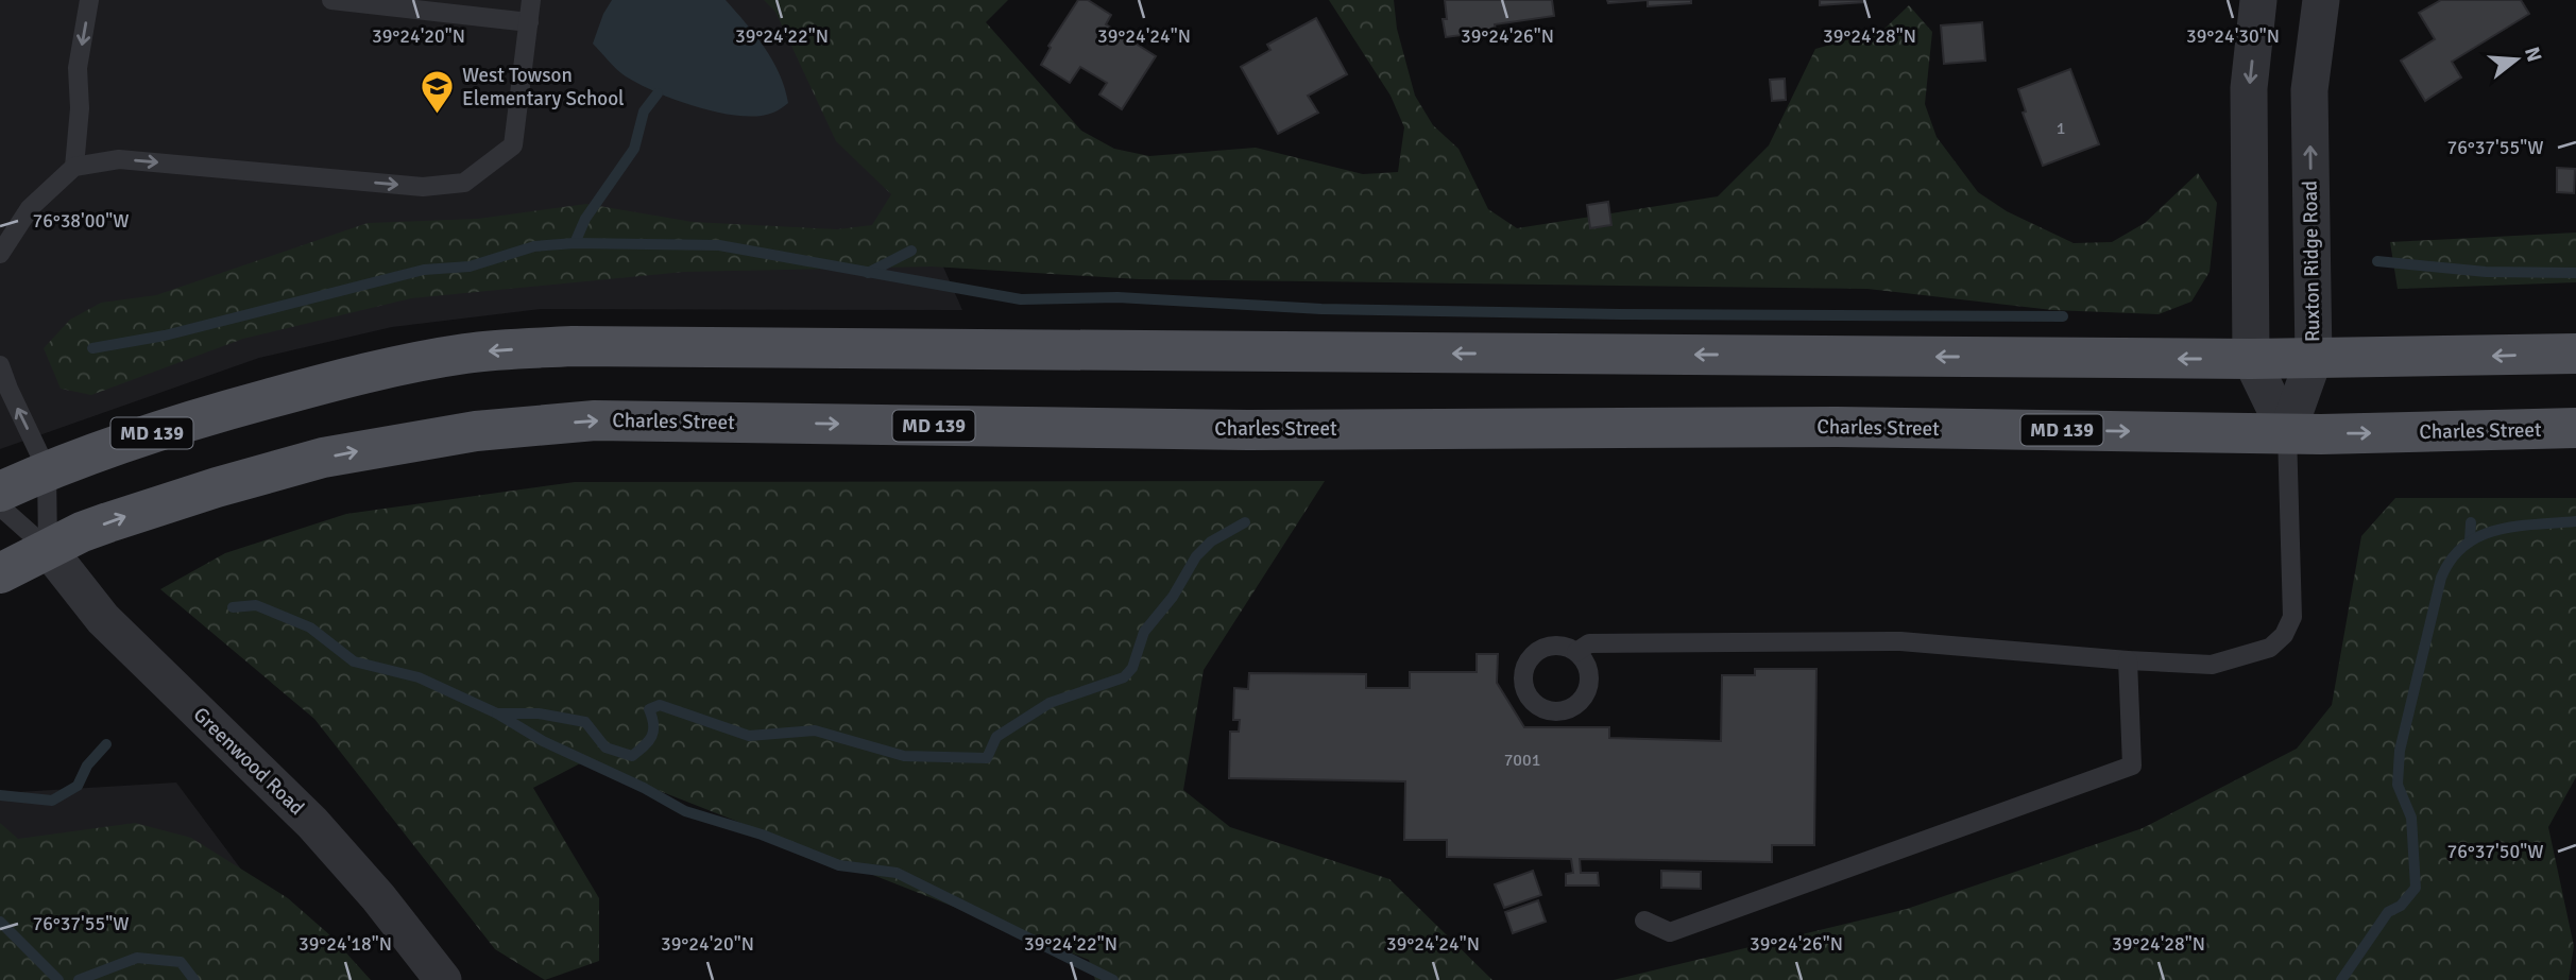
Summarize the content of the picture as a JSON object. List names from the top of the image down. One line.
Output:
{"streets":{"main road":["Charles Street","MD 139"],"street":["Ruxton Ridge Road","Greenwood Road"]},"crossings":[["Ruxton Ridge Road","Charles Street"],["Ruxton Ridge Road","MD 139"],["Charles Street","Greenwood Road"]],"places":{"school or university":["West Towson Elementary School"]},"house_numbers":["1","7001"],"north":"right","coordinates":["39°24'20\"N","39°24'22\"N","39°24'24\"N","39°24'26\"N","39°24'28\"N","39°24'30\"N","76°37'55\"W","76°38'00\"W","76°37'50\"W","39°24'18\"N"]}
